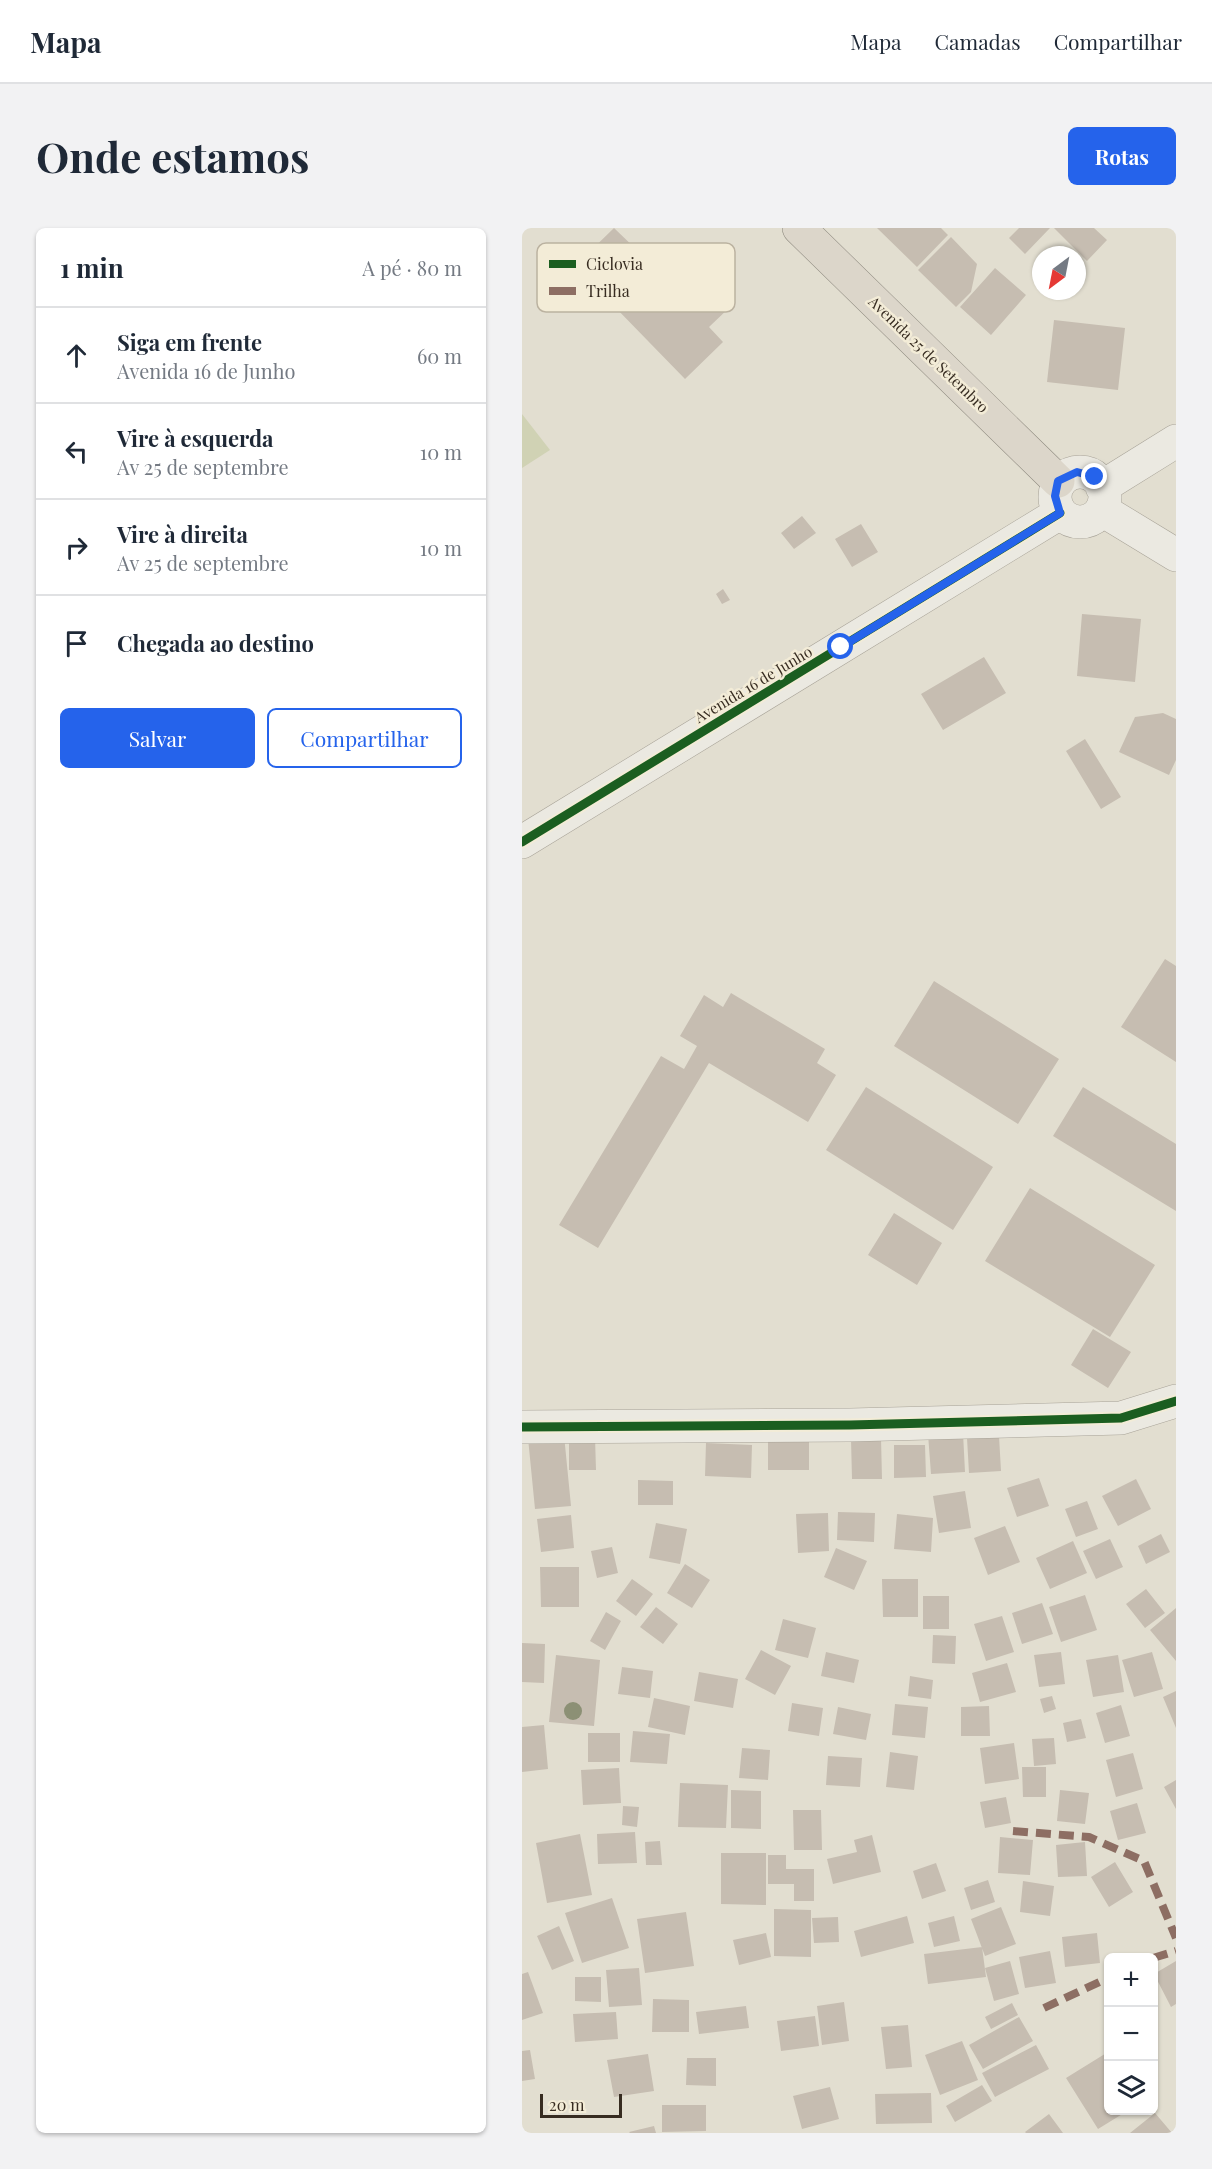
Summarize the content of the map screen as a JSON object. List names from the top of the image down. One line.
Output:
{"streets":{"highway":["Avenida 25 de Setembro"],"street":["Avenida 16 de Junho"]},"crossings":[["Avenida 25 de Setembro","Avenida 16 de Junho"]],"legend":["Ciclovia","Trilha"],"scale_bar":"20 m","north":"bottom left","page":{"header":"Mapa","nav":["Mapa","Camadas","Compartilhar"],"buttons":["Rotas",["Salvar","Compartilhar"]],"title":"Onde estamos","heading":["1 min","A pé · 80 m"],"list":[["Siga em frente","Avenida 16 de Junho","60 m"],["Vire à esquerda","Av 25 de septembre","10 m"],["Vire à direita","Av 25 de septembre","10 m"],"Chegada ao destino"],"map_buttons":["+","−"],"scale":"20 m"}}
